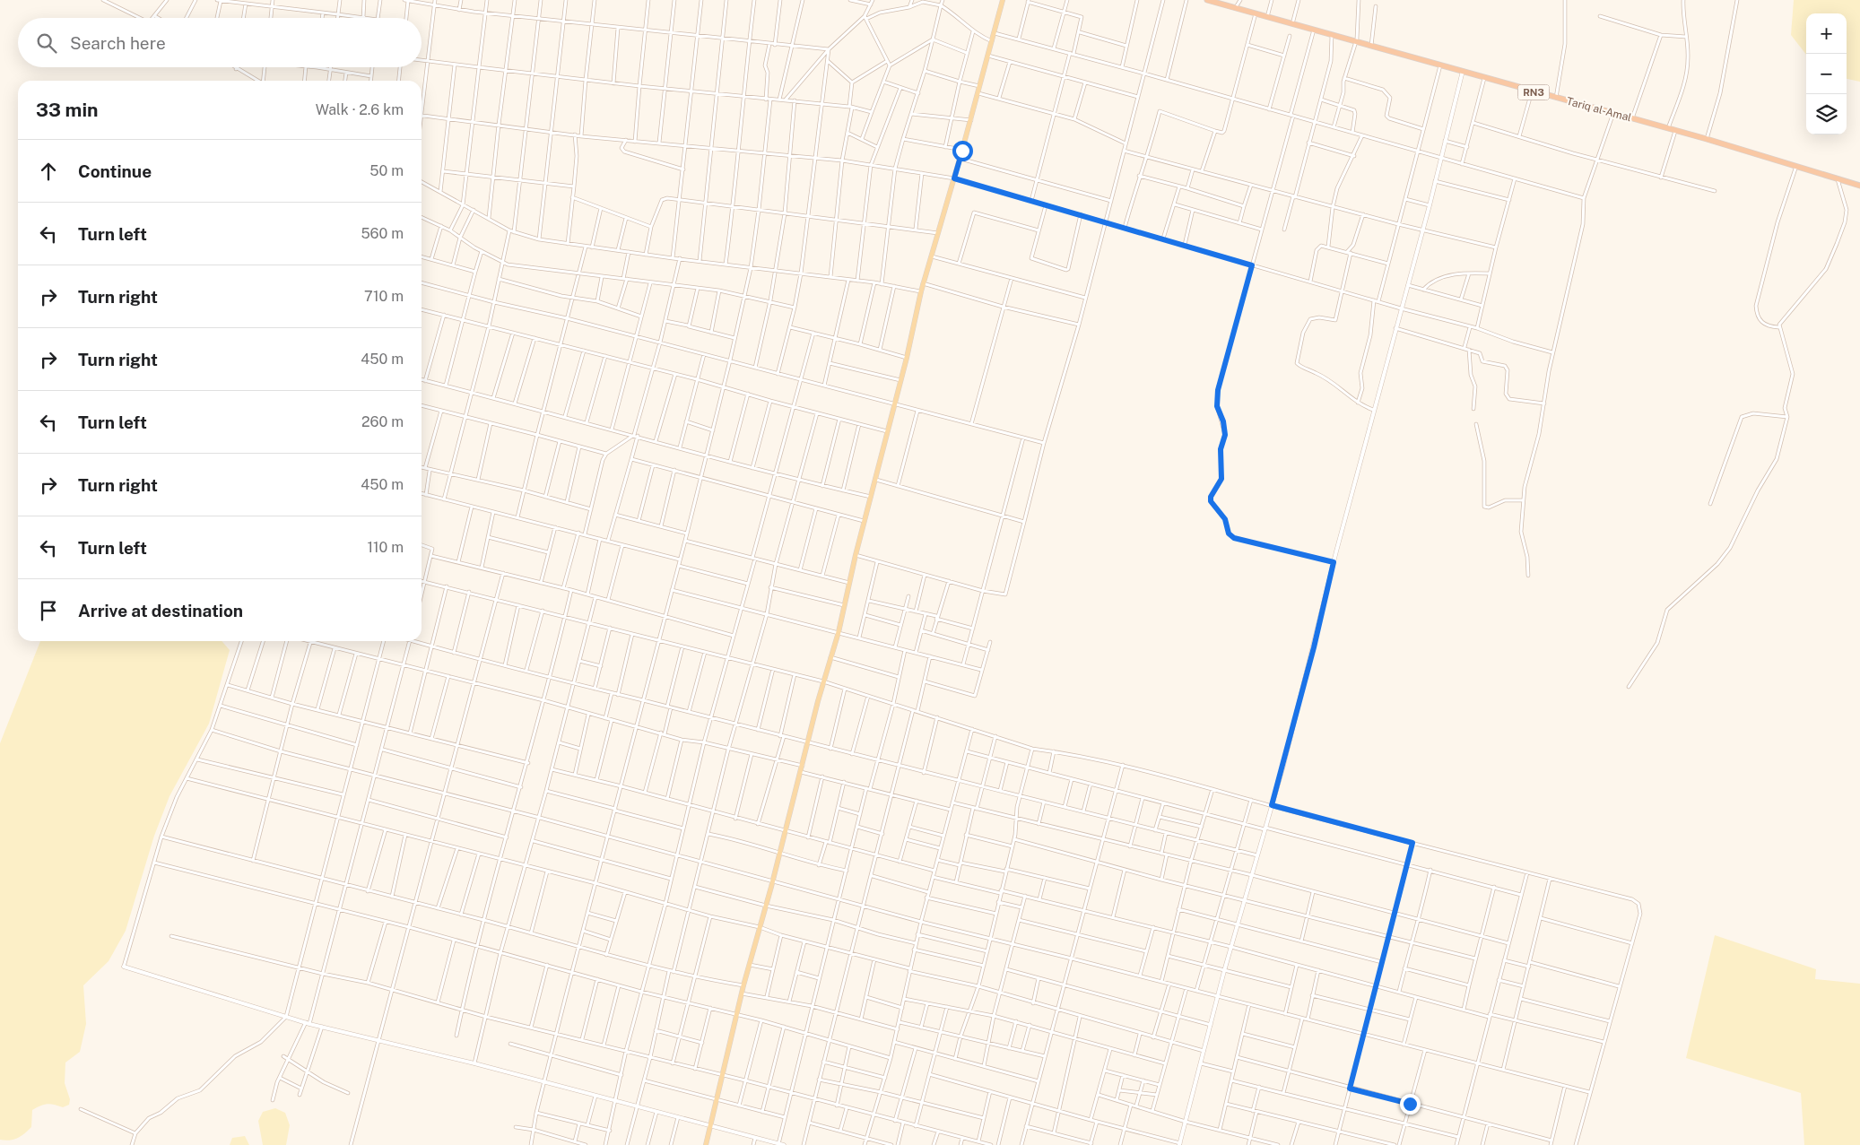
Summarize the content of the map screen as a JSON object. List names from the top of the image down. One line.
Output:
{"streets":{"highway":["RN3","Tariq al-Amal"]},"page":{"map_buttons":["+","−"],"search":"Search here","heading":["33 min","Walk · 2.6 km"],"list":[["Continue","50 m"],["Turn left","560 m"],["Turn right","710 m"],["Turn right","450 m"],["Turn left","260 m"],["Turn right","450 m"],["Turn left","110 m"],"Arrive at destination"]}}
